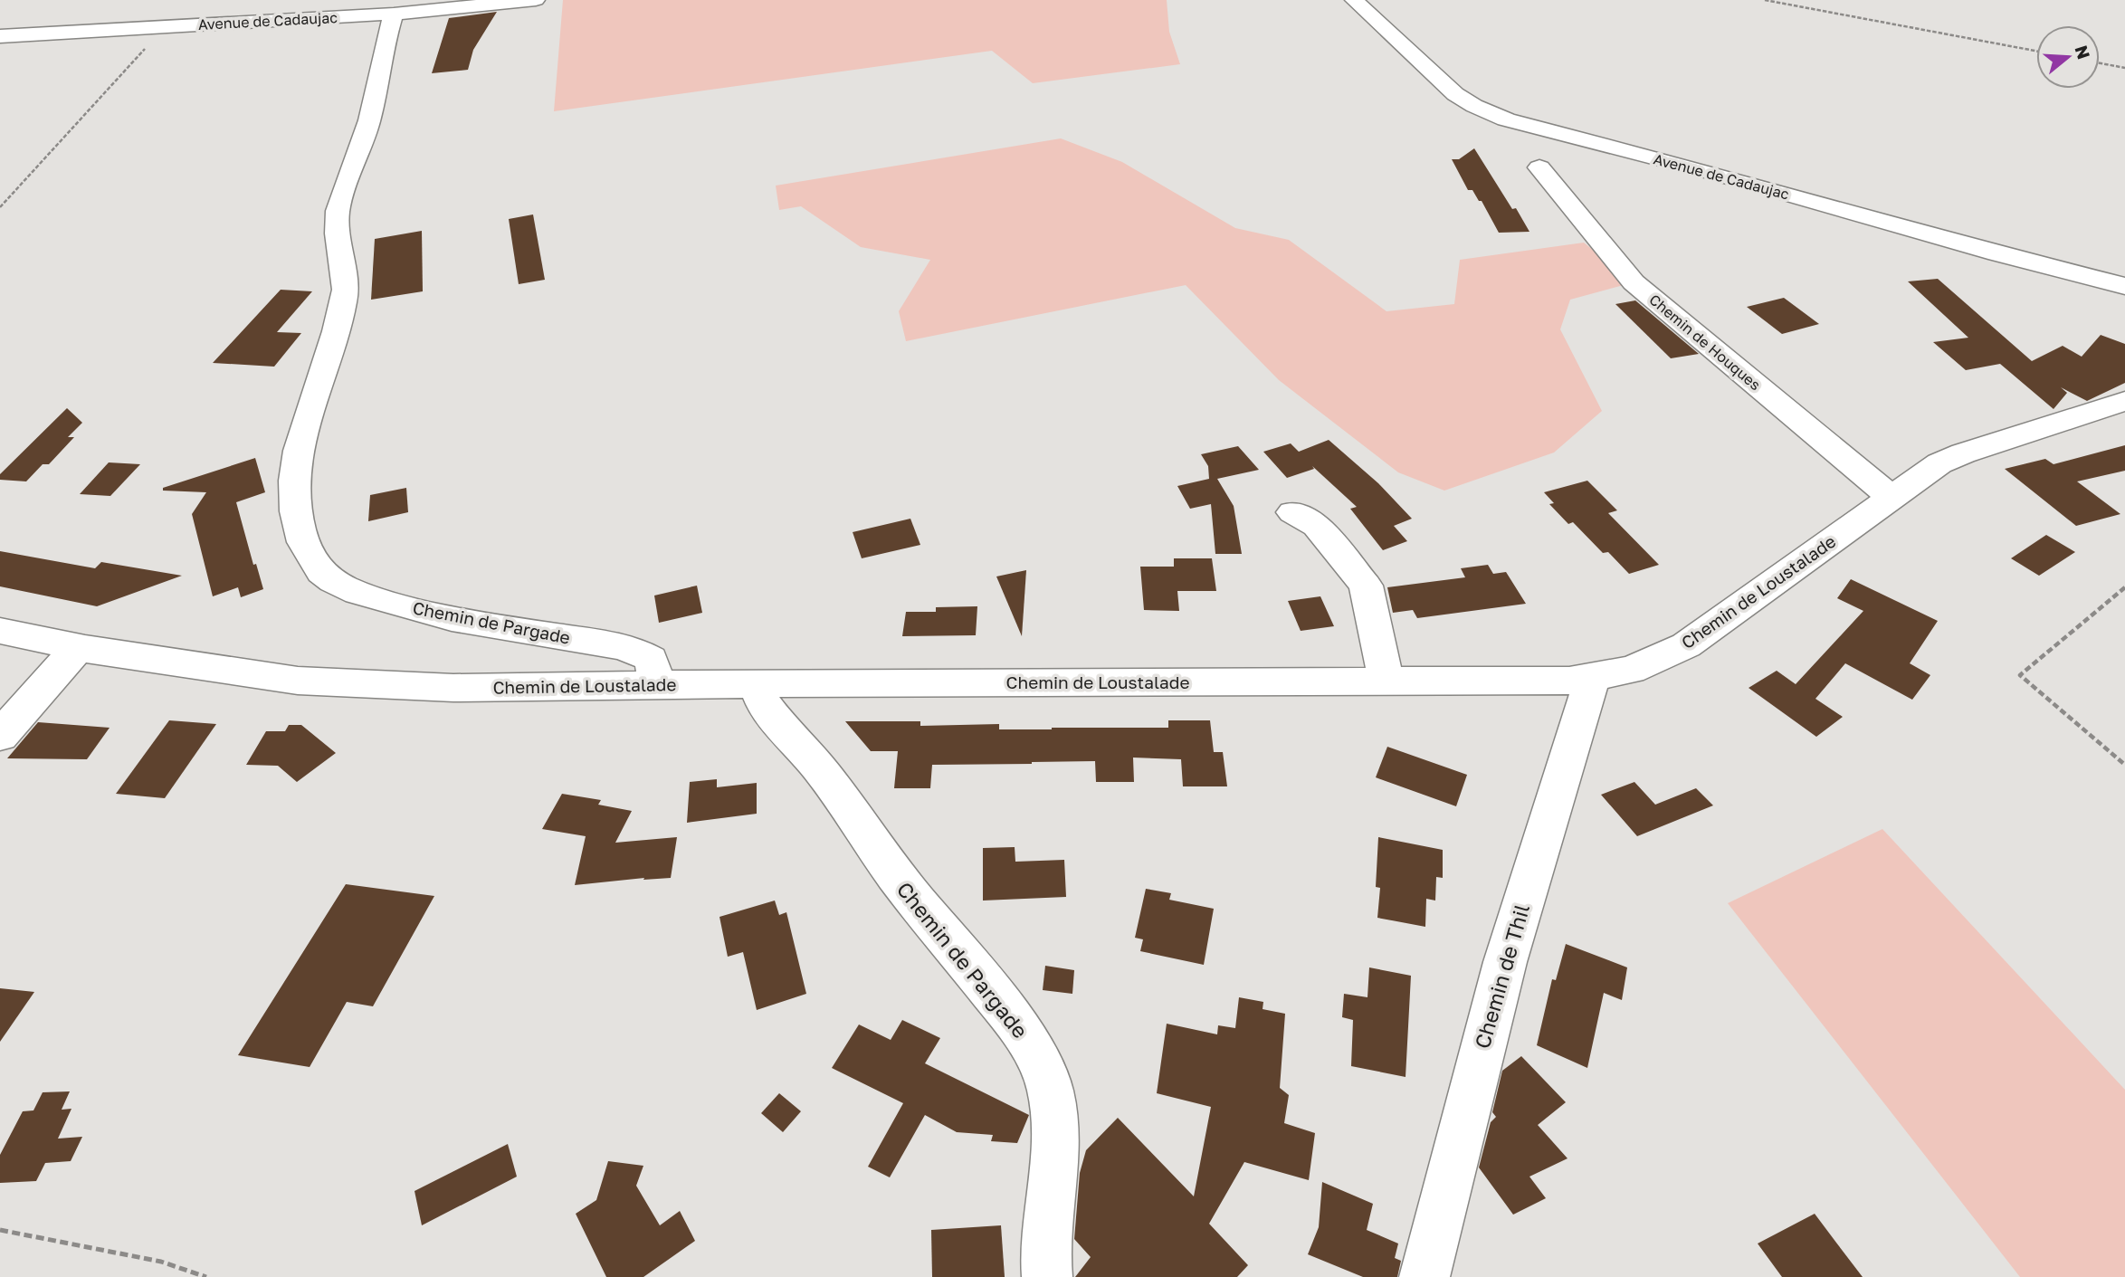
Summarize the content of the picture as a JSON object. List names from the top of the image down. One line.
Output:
{"streets":{"street":["Avenue de Cadaujac","Chemin de Houques","Chemin de Loustalade","Chemin de Pargade","Chemin de Thil"]},"crossings":[["Avenue de Cadaujac","Chemin de Pargade"],["Chemin de Houques","Chemin de Loustalade"],["Chemin de Loustalade","Chemin de Pargade"],["Chemin de Loustalade","Chemin de Thil"]],"north":"right"}
